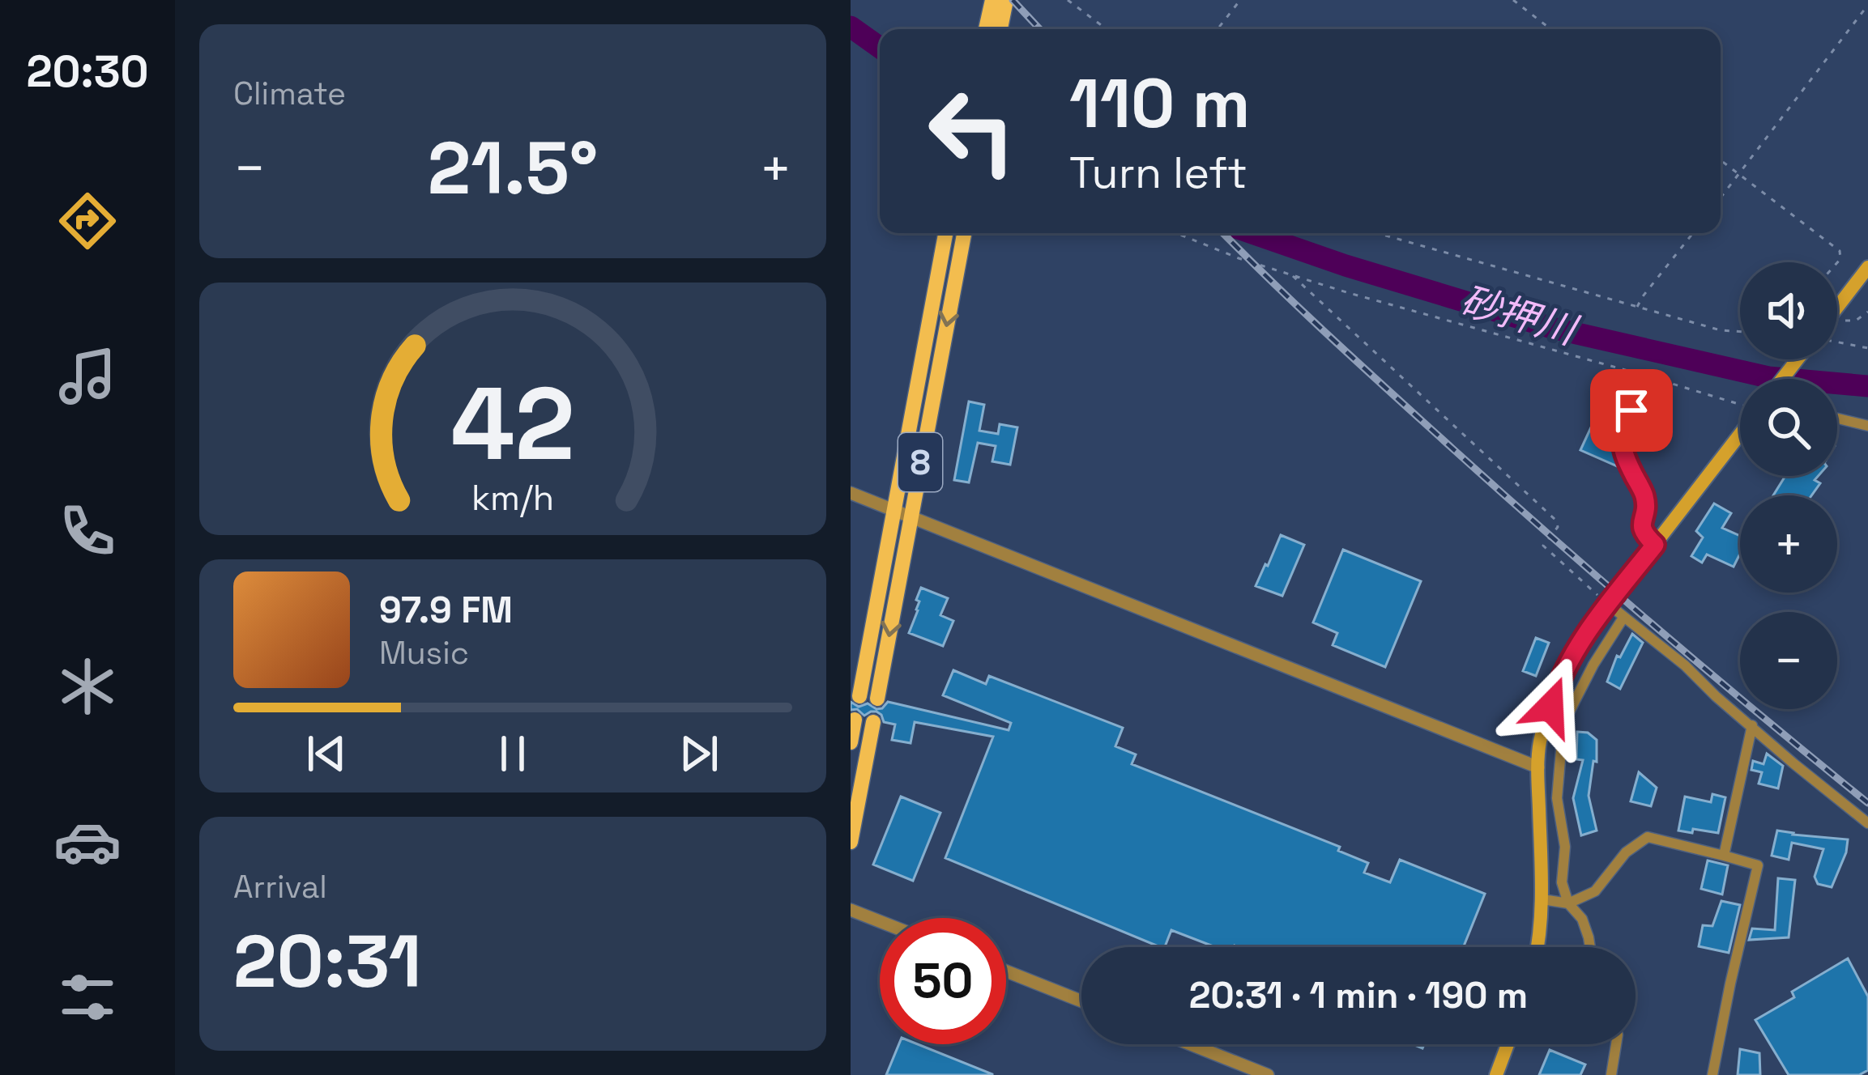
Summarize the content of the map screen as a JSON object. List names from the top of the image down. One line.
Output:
{"streets":{"main road":["8"]},"water":["砂押川"],"page":{"tabs":"20:30","tile":["Climate",["Arrival","20:31"]],"turn":["110 m","Turn left"],"heat":["−","21.5°","+"],"map_buttons":["+","−"],"song":["97.9 FM","Music"],"limit":"50","trip":"20:31 · 1 min · 190 m","gauge":["42","km/h"]}}
